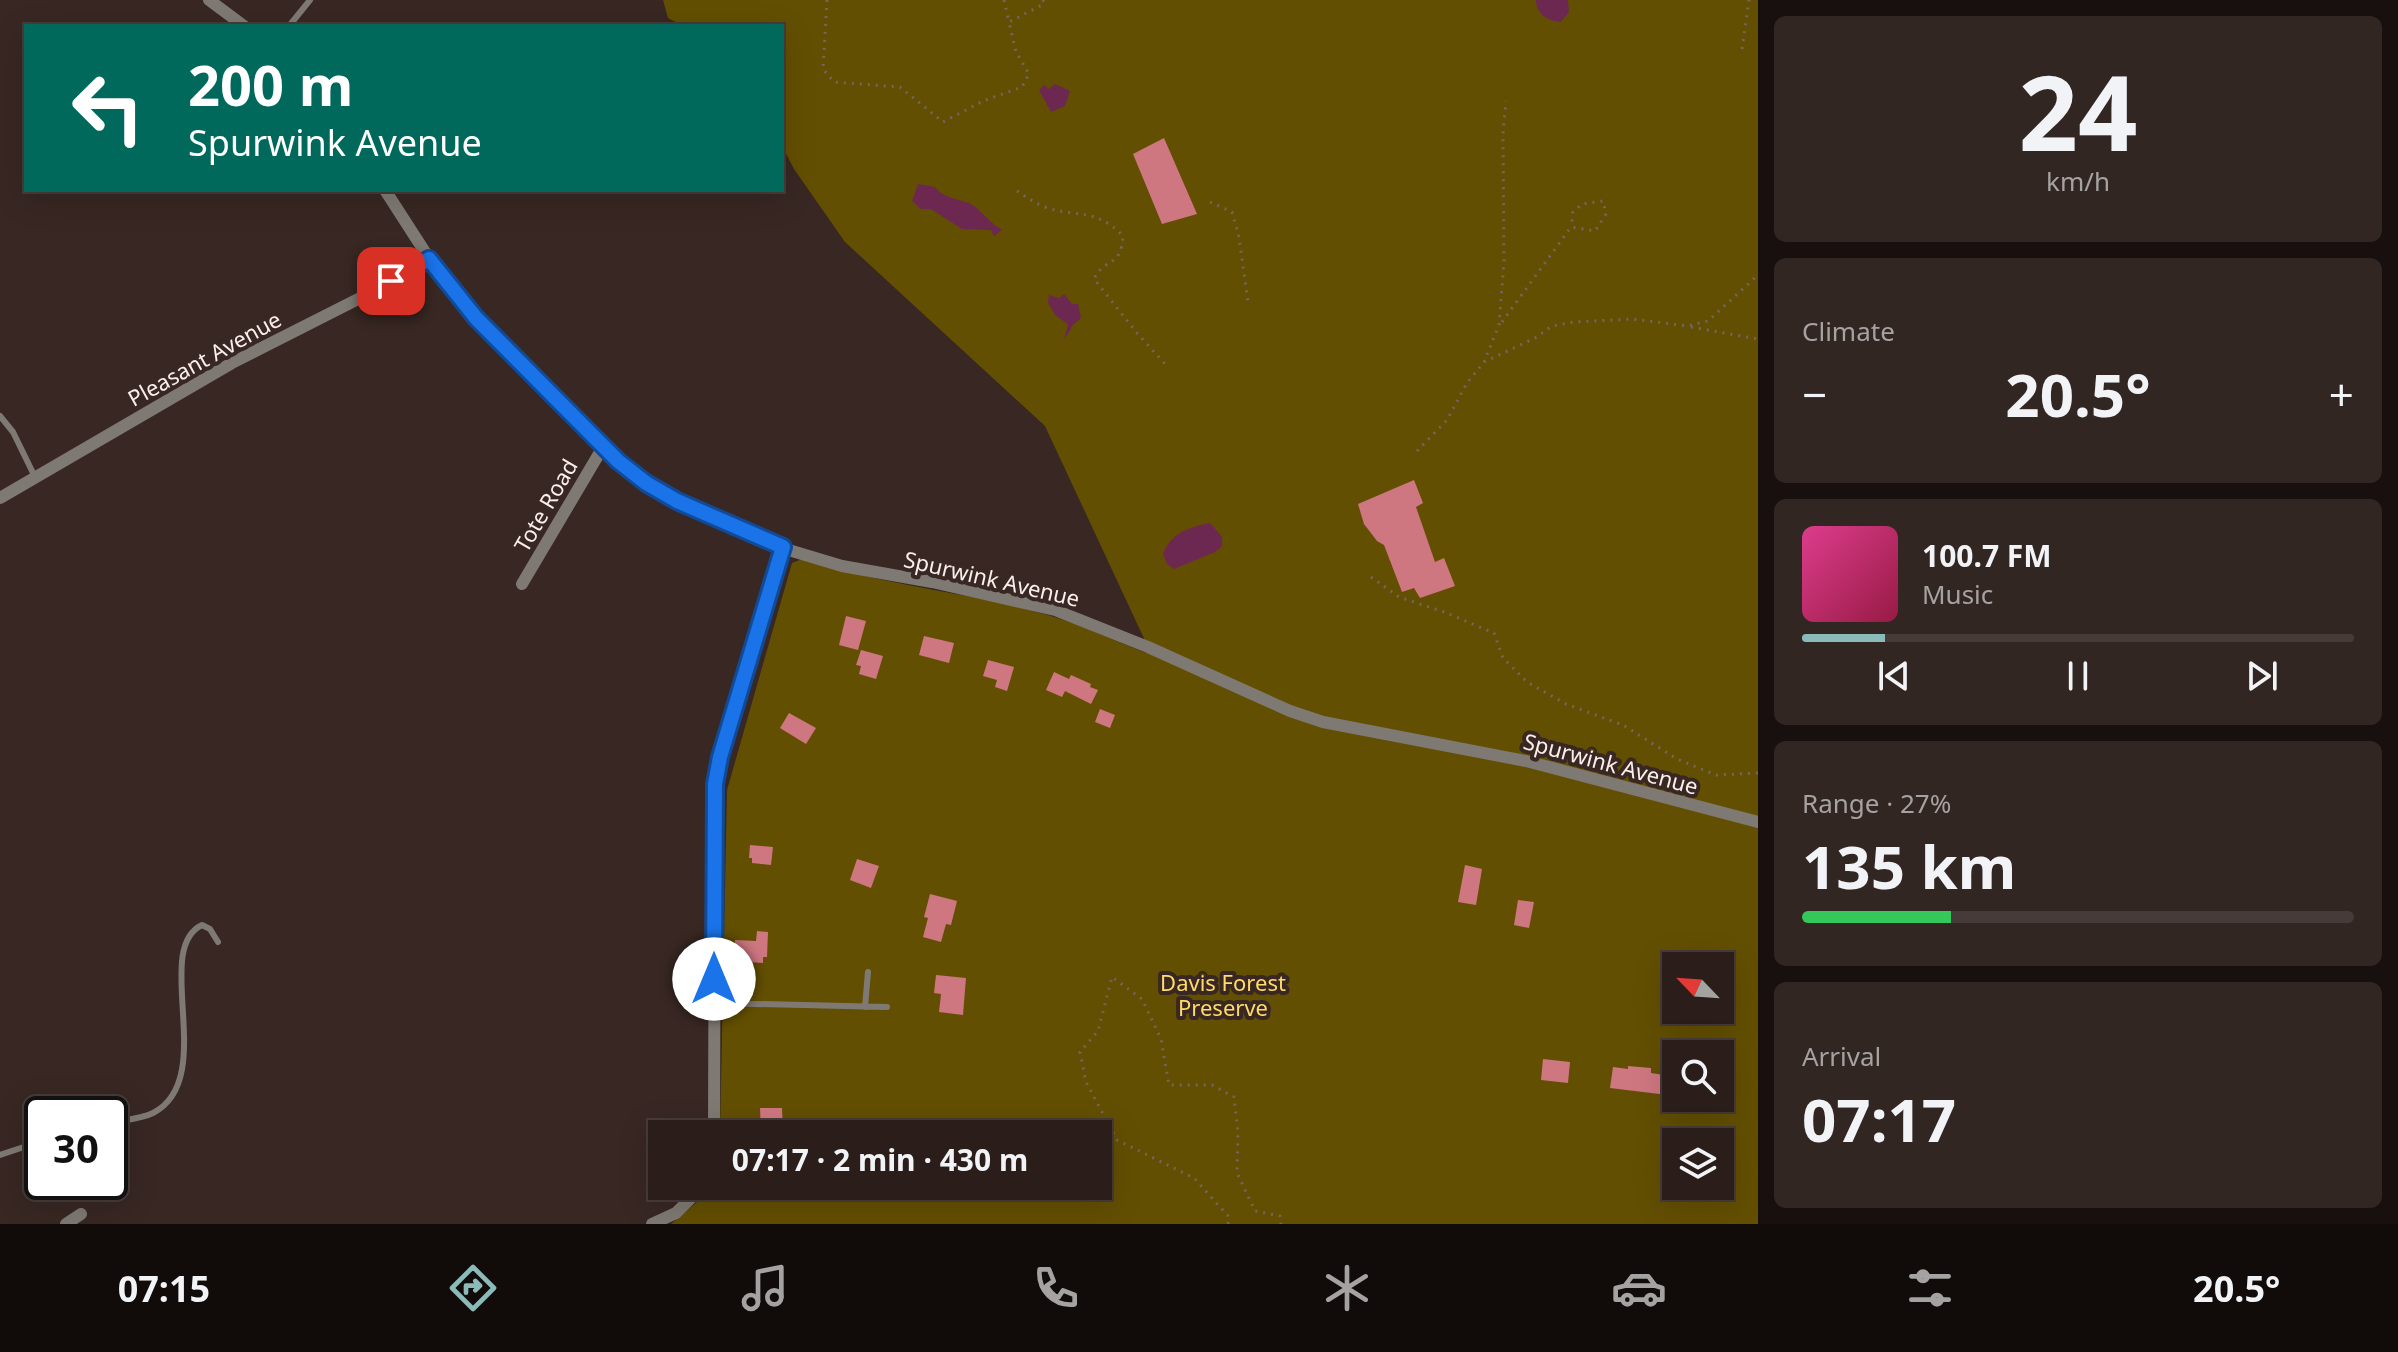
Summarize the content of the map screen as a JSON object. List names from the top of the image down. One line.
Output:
{"streets":{"street":["Pleasant Avenue","Tote Road","Spurwink Avenue"]},"crossings":[["Pleasant Avenue","Spurwink Avenue"],["Tote Road","Spurwink Avenue"]],"parks":["Davis Forest Preserve"],"north":"top left","page":{"tile":[["24","km/h"],"Climate",["Range · 27%","135 km"],["Arrival","07:17"]],"turn":["200 m","Spurwink Avenue"],"heat":["−","20.5°","+"],"song":["100.7 FM","Music"],"limit":"30","trip":"07:17 · 2 min · 430 m","tabs":["07:15","20.5°"]}}
